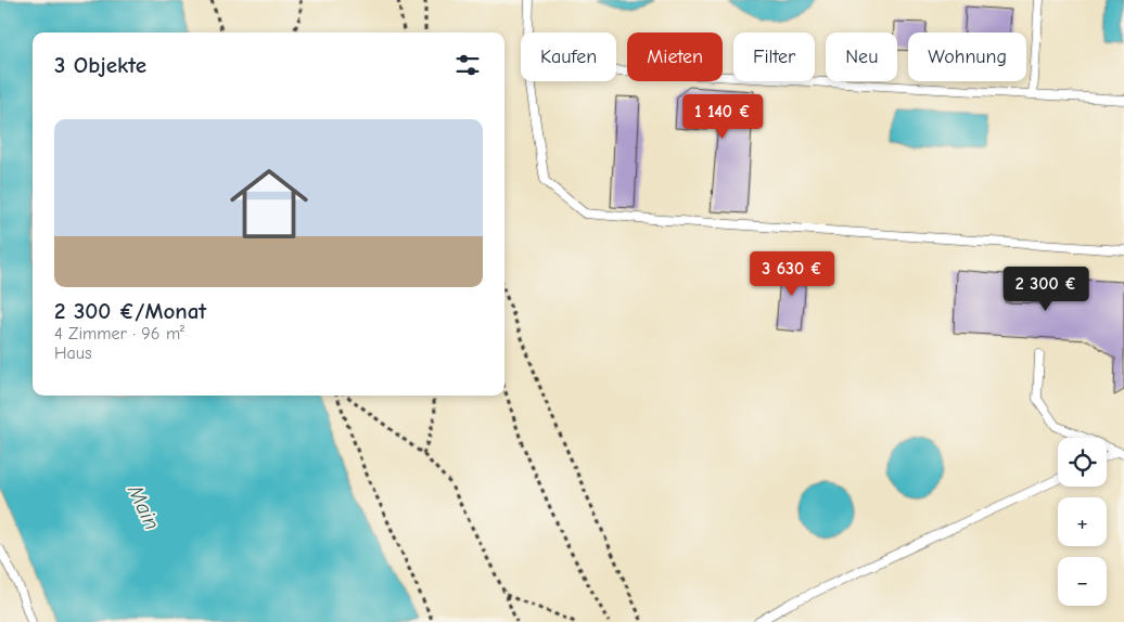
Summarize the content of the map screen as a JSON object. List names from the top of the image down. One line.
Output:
{"water":["Main"],"page":{"chip":["Kaufen","Mieten","Filter","Neu","Wohnung"],"heading":"3 Objekte","price":["1 140 €","3 630 €","2 300 €"],"list":[{"name":"2 300 €/Monat","note":"4 Zimmer · 96 m² · Haus"}],"map_buttons":["+","−"]}}
